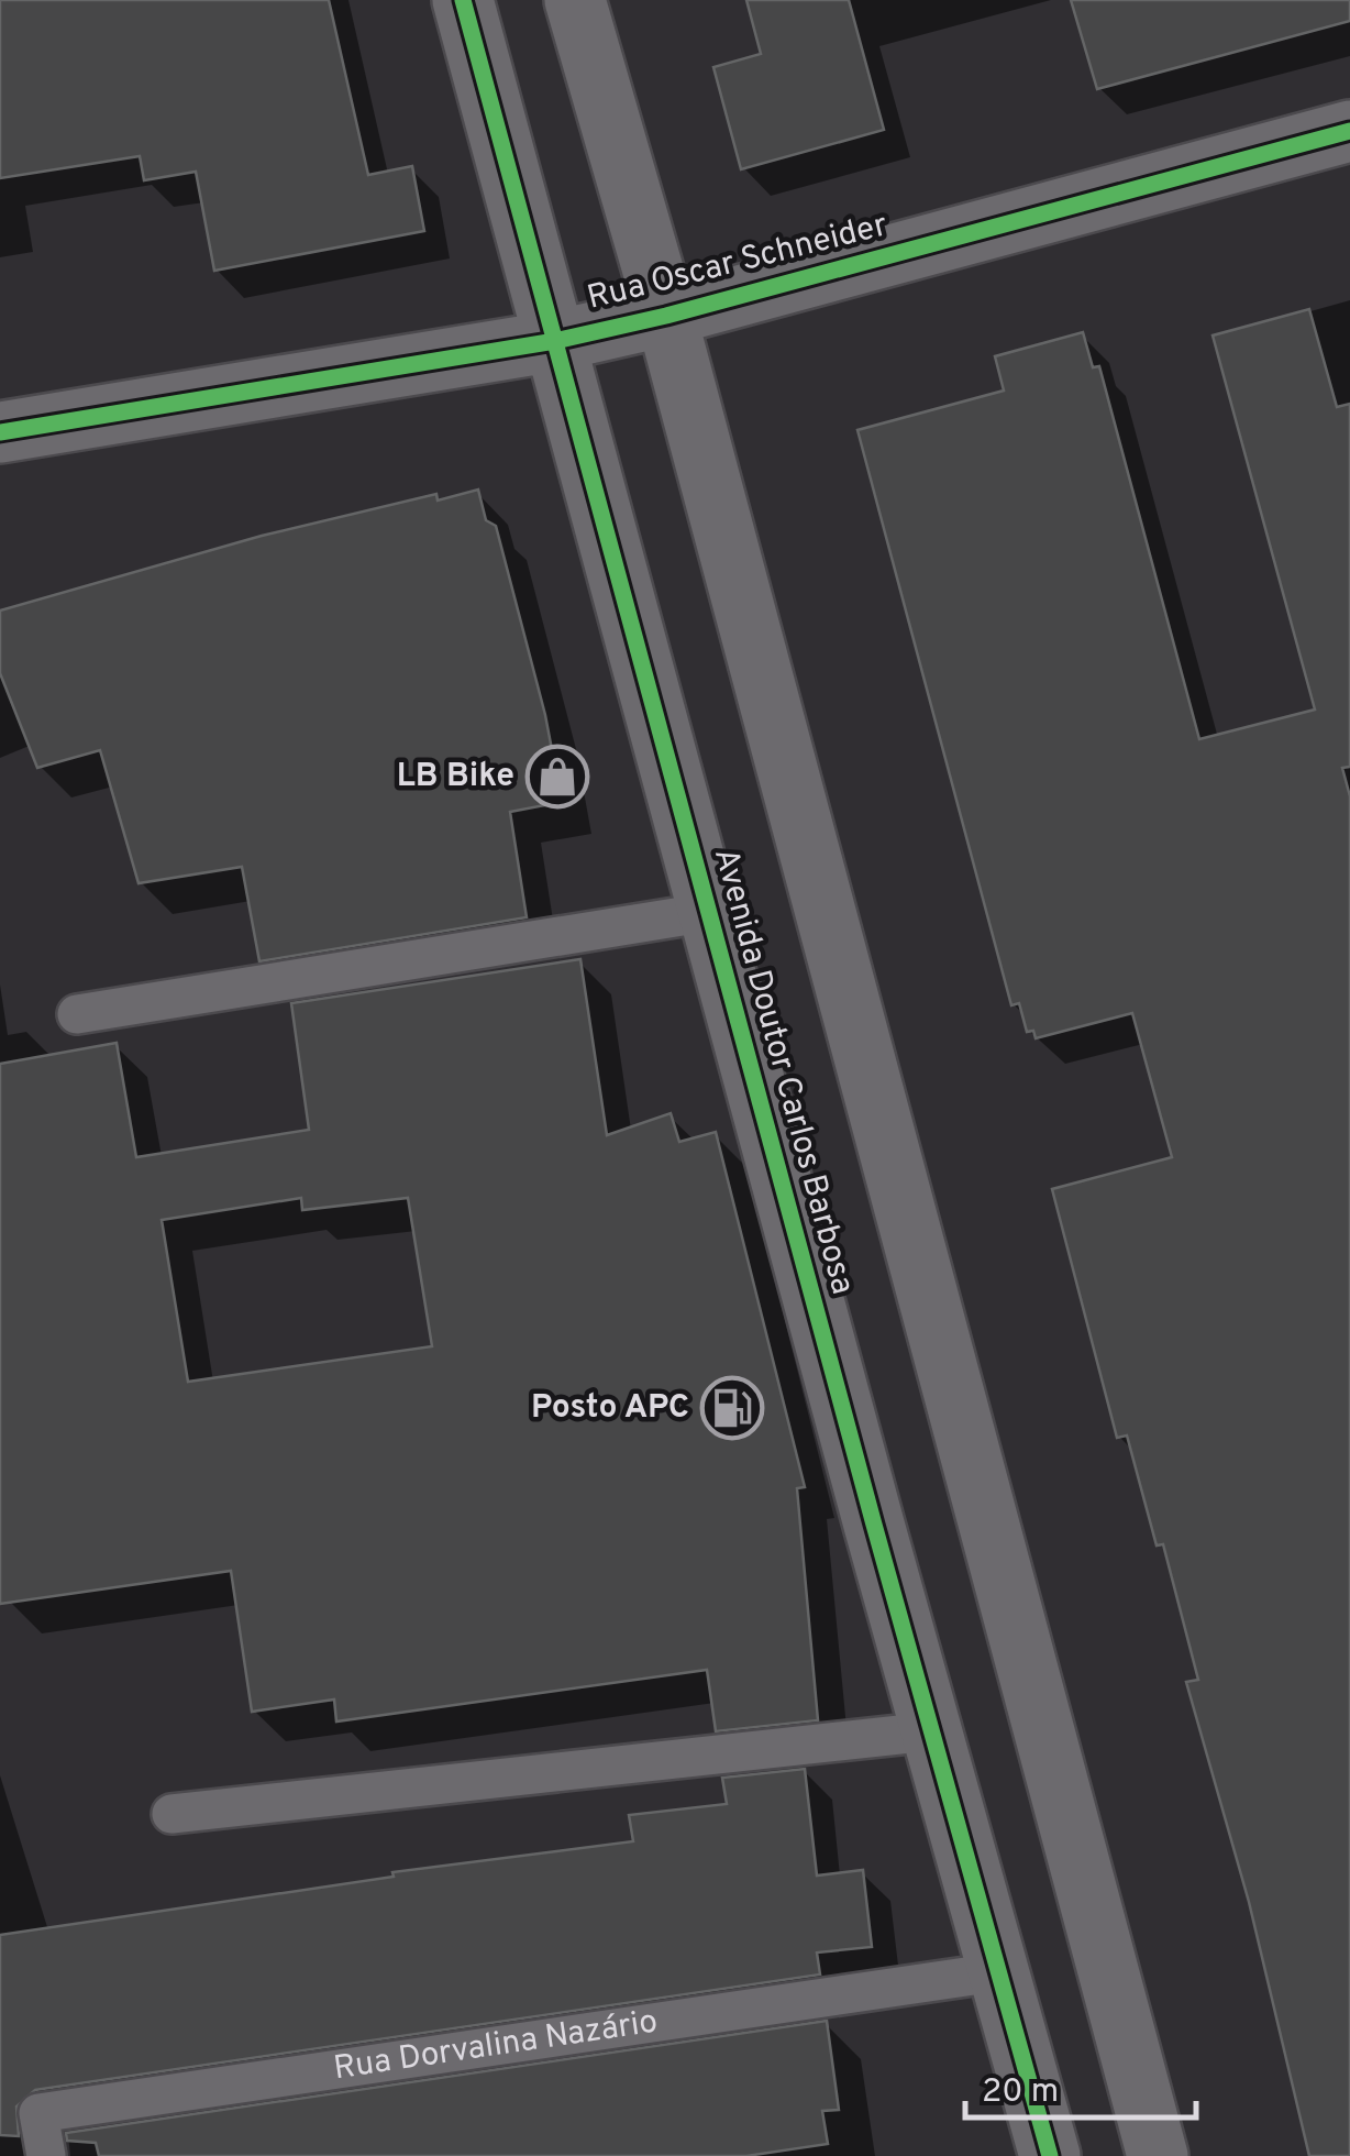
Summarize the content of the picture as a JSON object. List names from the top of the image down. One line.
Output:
{"streets":{"street":["Rua Oscar Schneider","Avenida Doutor Carlos Barbosa"],"lane":["Rua Dorvalina Nazário"]},"crossings":[["Rua Oscar Schneider","Avenida Doutor Carlos Barbosa"],["Avenida Doutor Carlos Barbosa","Rua Dorvalina Nazário"]],"places":{"shop":["LB Bike"],"fuel station":["Posto APC"]},"scale_bar":"20 m"}
